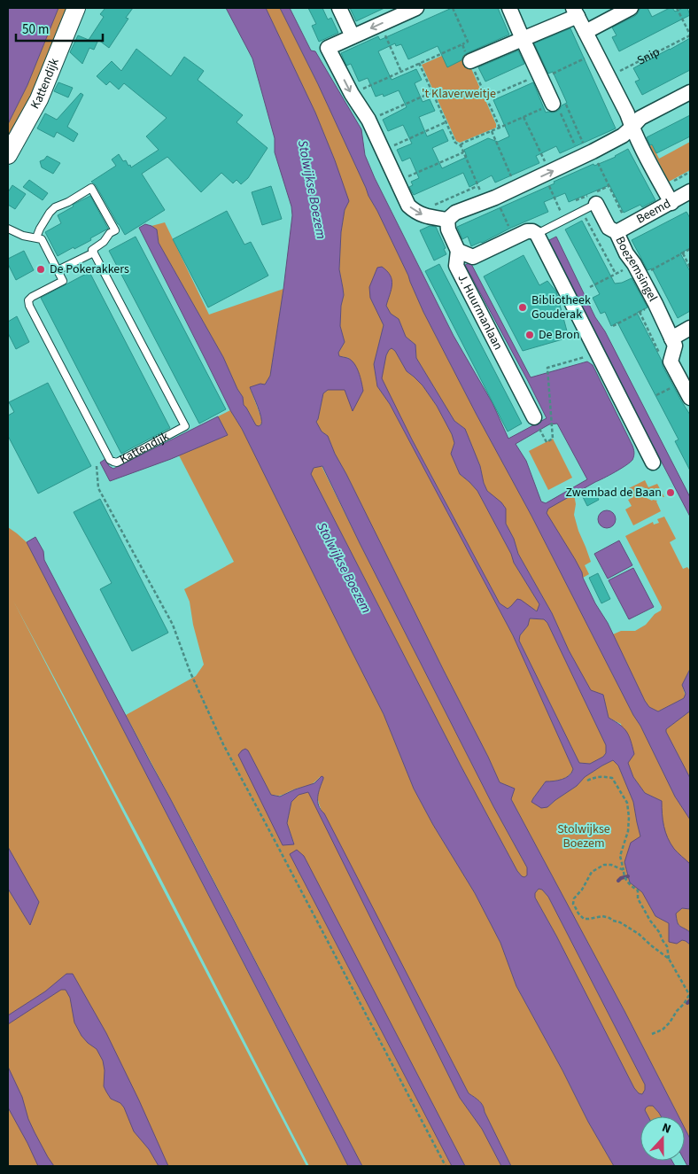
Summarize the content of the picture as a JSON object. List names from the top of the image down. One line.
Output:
{"streets":{"street":["Kattendijk","Beemd","Boezemsingel","J. Huurmanlaan"],"path":["Snip"]},"crossings":[["Beemd","Boezemsingel"]],"water":["Stolwijkse Boezem"],"parks":["'t Klaverweitje","Stolwijkse Boezem"],"places":["De Pokerakkers","Bibliotheek Gouderak","De Bron","Zwembad de Baan"],"scale_bar":"50 m","north":"top"}
